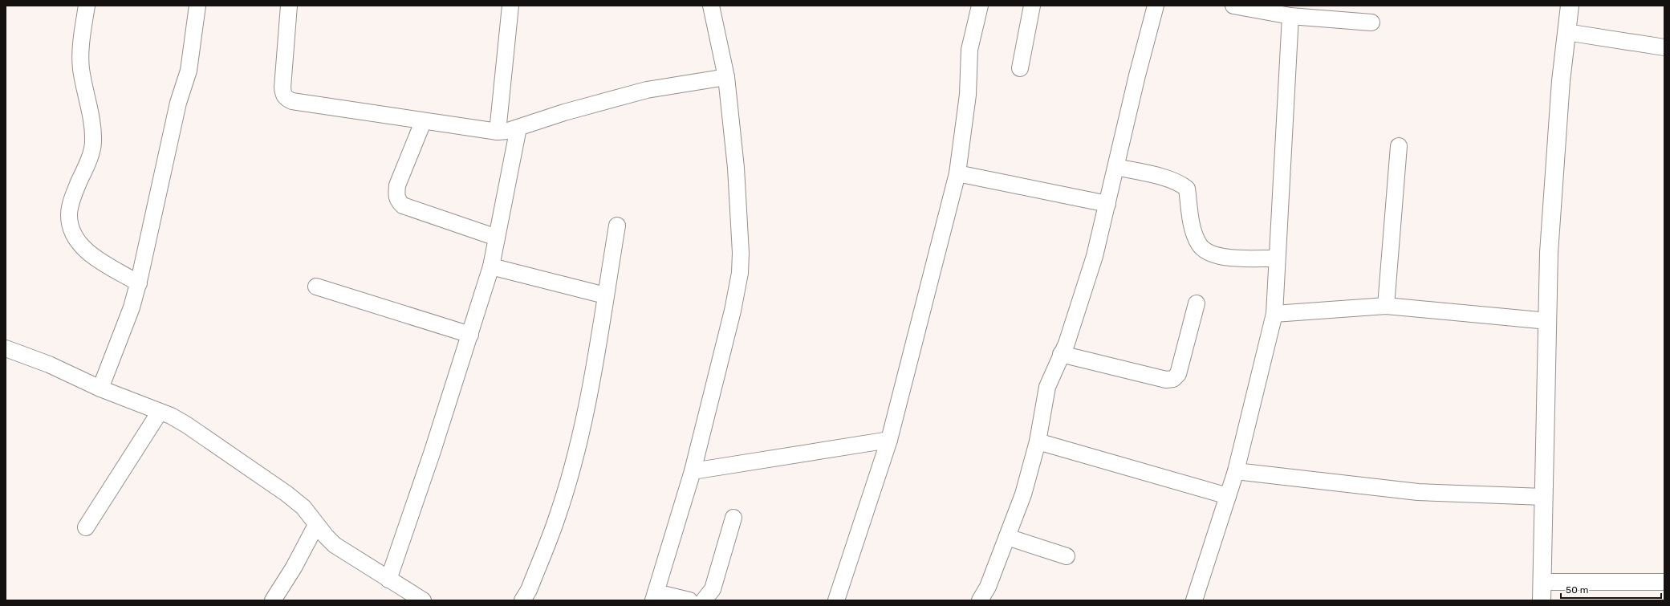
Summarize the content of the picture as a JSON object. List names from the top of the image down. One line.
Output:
{"scale_bar":"50 m"}
